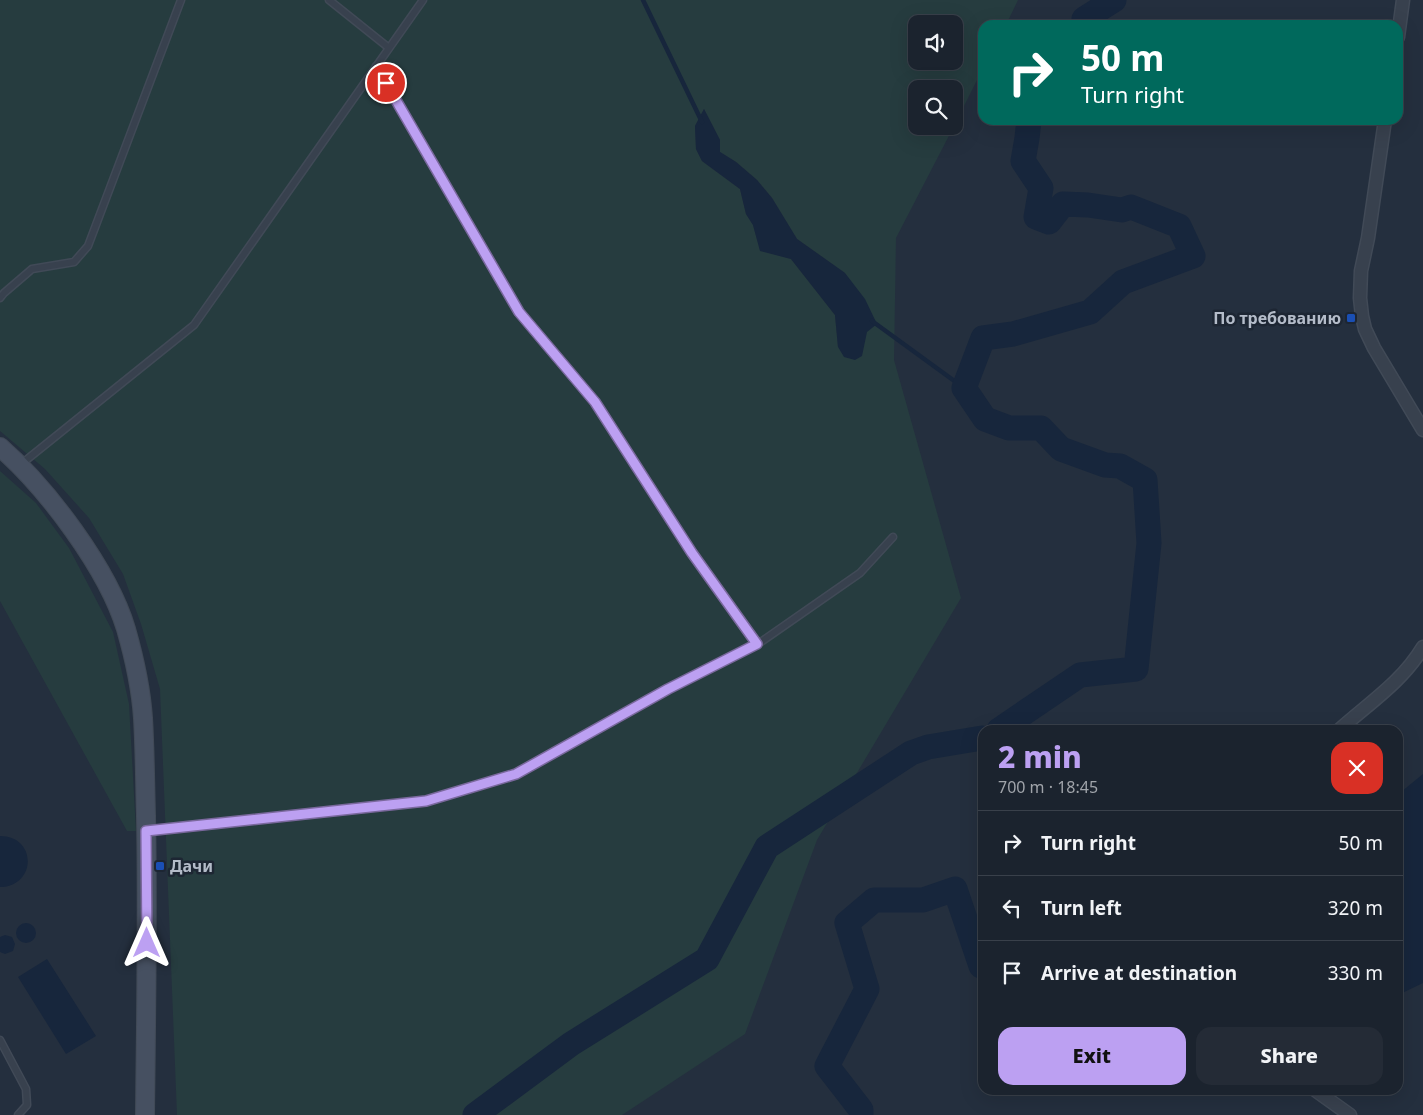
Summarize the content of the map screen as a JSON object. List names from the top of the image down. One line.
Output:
{"places":{"transit":["По требованию","Дачи"]},"page":{"turn":["50 m","Turn right"],"heading":["2 min","700 m · 18:45"],"list":[{"name":"Turn right","value":"50 m"},{"name":"Turn left","value":"320 m"},{"name":"Arrive at destination","value":"330 m"}],"buttons":["Exit","Share"]}}
